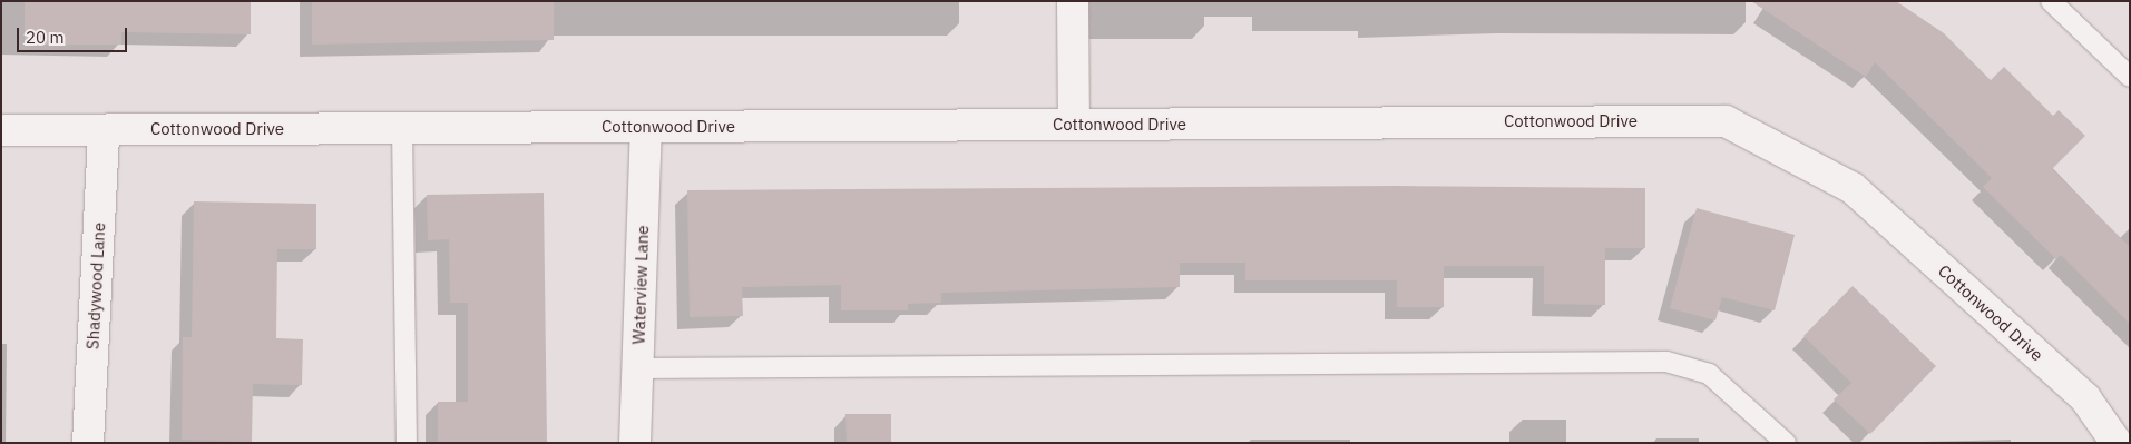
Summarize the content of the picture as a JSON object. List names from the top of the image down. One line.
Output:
{"streets":{"street":["Cottonwood Drive","Waterview Lane","Shadywood Lane"]},"crossings":[["Cottonwood Drive","Waterview Lane"],["Cottonwood Drive","Shadywood Lane"]],"scale_bar":"20 m"}
